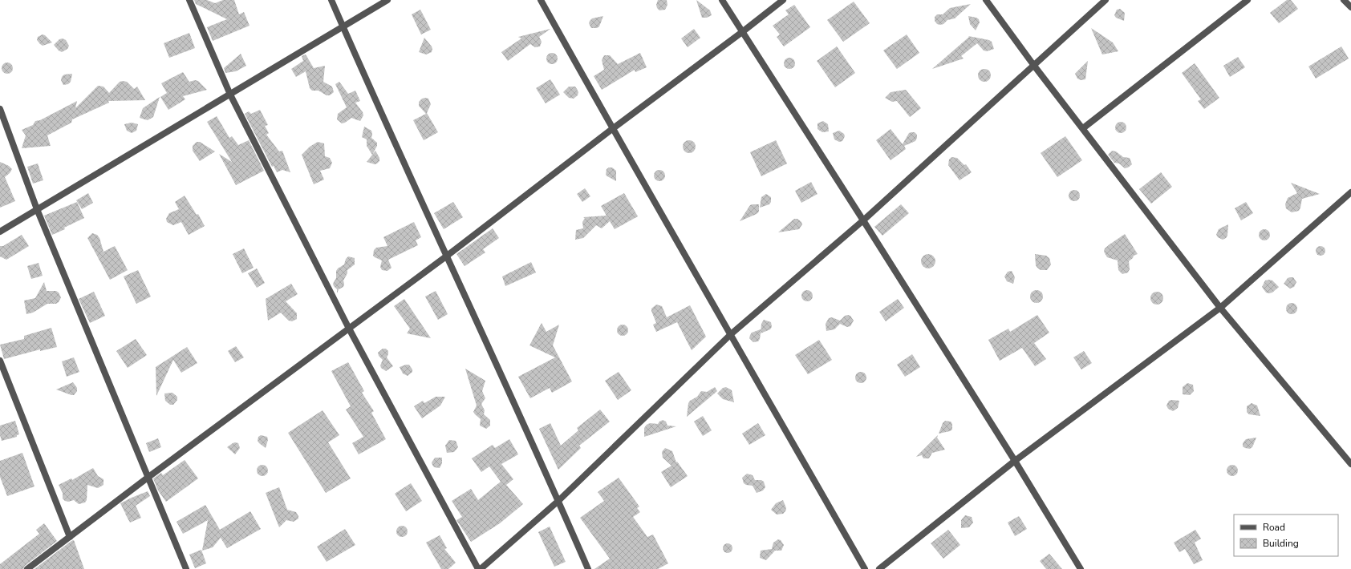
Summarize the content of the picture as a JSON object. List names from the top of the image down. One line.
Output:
{"legend":["Road","Building"]}
